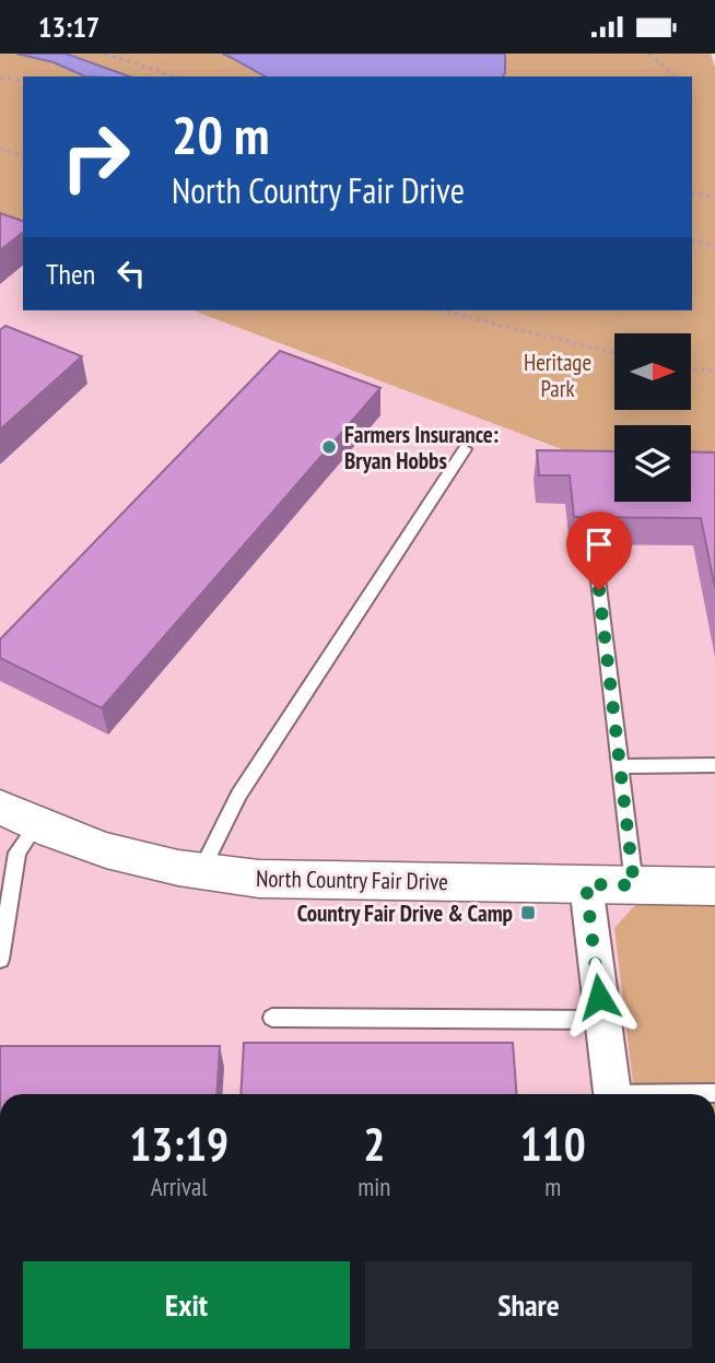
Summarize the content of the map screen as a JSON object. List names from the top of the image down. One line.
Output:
{"streets":{"street":["North Country Fair Drive"]},"parks":["Heritage Park"],"places":{"other":["Farmers Insurance: Bryan Hobbs"],"transit":["Country Fair Drive & Camp"]},"north":"right","page":{"status":"13:17","turn":["20 m","North Country Fair Drive"],"then":"Then","eta":["13:19","Arrival","2","min","110","m"],"buttons":["Exit","Share"]}}
